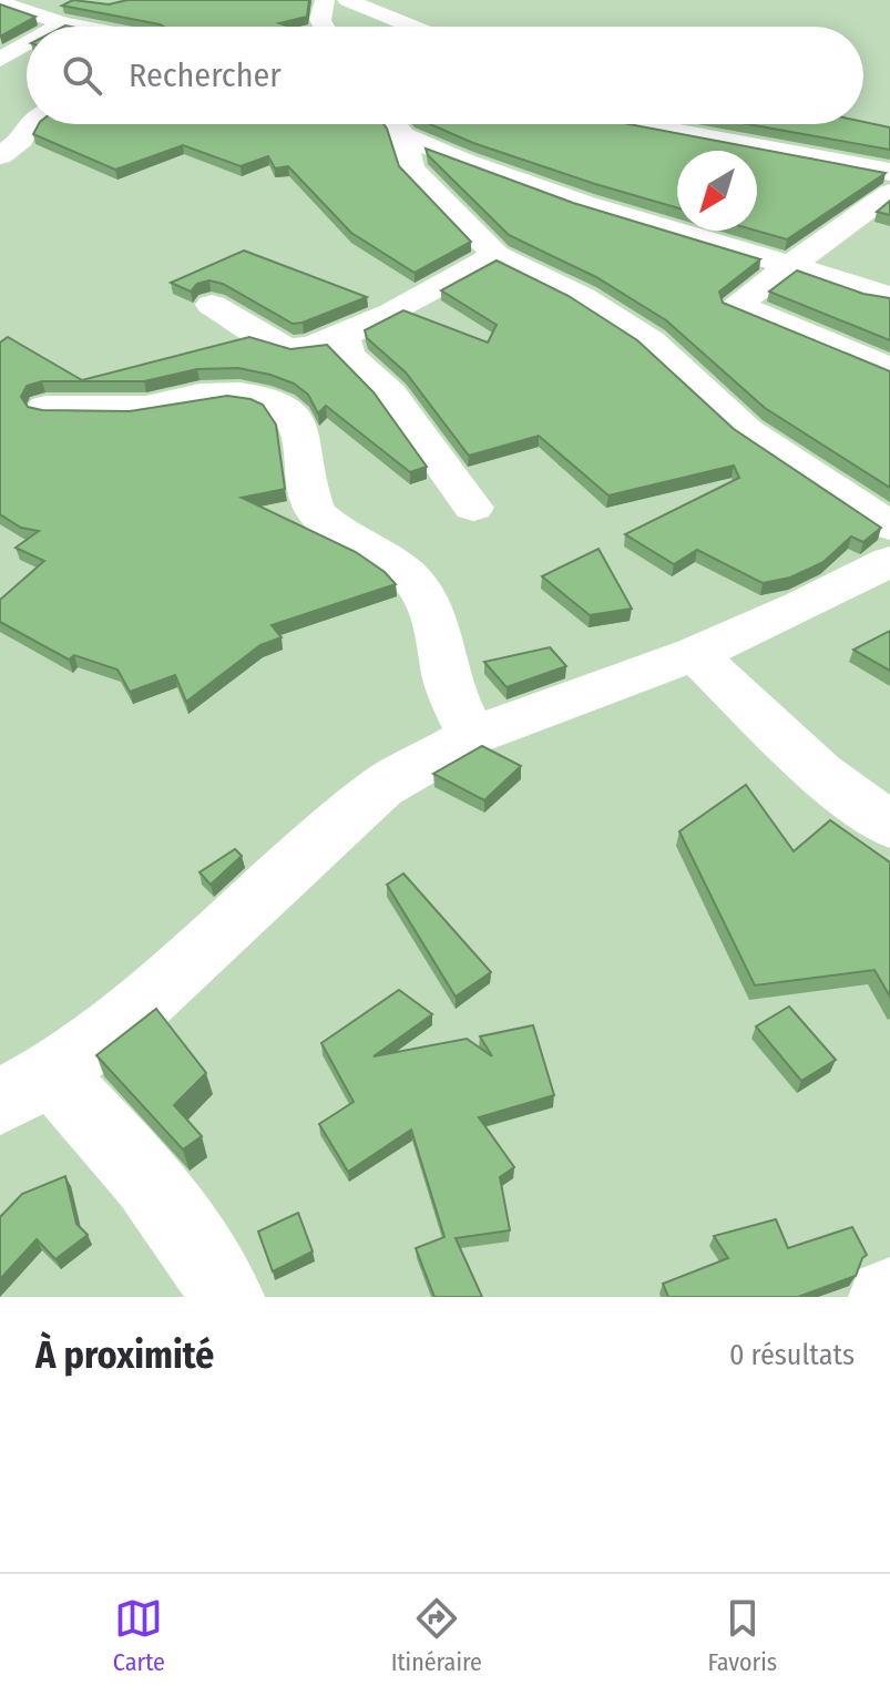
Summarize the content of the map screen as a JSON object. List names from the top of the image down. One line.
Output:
{"north":"bottom left","page":{"search":"Rechercher","heading":["À proximité","0 résultats"],"nav":["Carte","Itinéraire","Favoris"]}}
